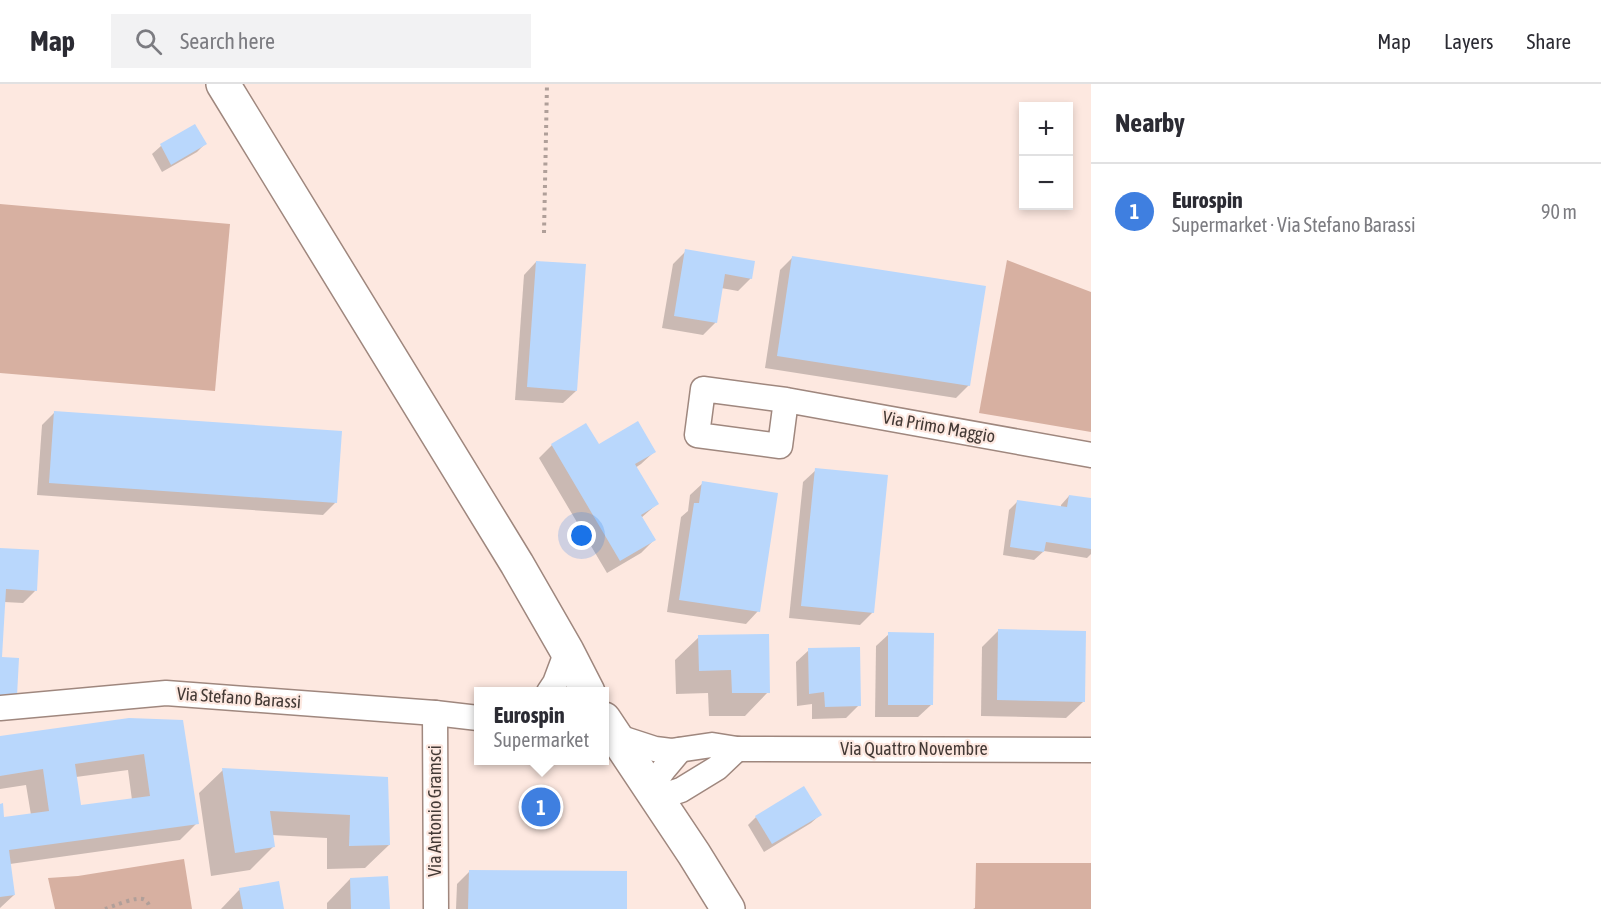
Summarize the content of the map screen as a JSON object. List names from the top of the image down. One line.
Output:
{"streets":{"street":["Via Primo Maggio","Via Stefano Barassi","Via Quattro Novembre","Via Antonio Gramsci"]},"crossings":[["Via Stefano Barassi","Via Antonio Gramsci"]],"page":{"header":"Map","search":"Search here","nav":["Map","Layers","Share"],"heading":"Nearby","map_buttons":["+","−"],"list":[{"mark":"1","name":"Eurospin","note":"Supermarket · Via Stefano Barassi","value":"90 m"}],"popup":["Eurospin","Supermarket"],"pins":"1"}}
